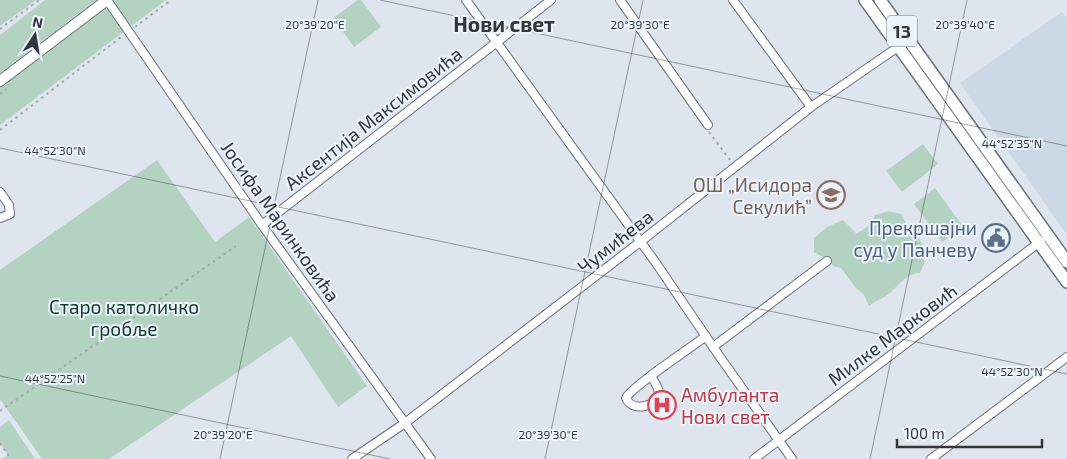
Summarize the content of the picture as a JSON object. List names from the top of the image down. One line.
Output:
{"streets":{"main road":["13"],"street":["Аксентија Максимовића","Јосифа Маринковића","Чумићева","Милке Марковић"]},"crossings":[["13","Чумићева"],["13","Милке Марковић"],["Аксентија Максимовића","Јосифа Маринковића"],["Јосифа Маринковића","Чумићева"]],"districts":["Нови свет"],"parks":["Старо католичко гробље"],"places":{"school or university":["ОШ „Исидора Секулић”"],"public building":["Прекршајни суд у Панчеву"],"hospital":["Амбуланта Нови свет"]},"scale_bar":"100 m","north":"top","coordinates":["20°39'20\"E","20°39'30\"E","20°39'40\"E","44°52'35\"N","44°52'30\"N","44°52'25\"N"]}
